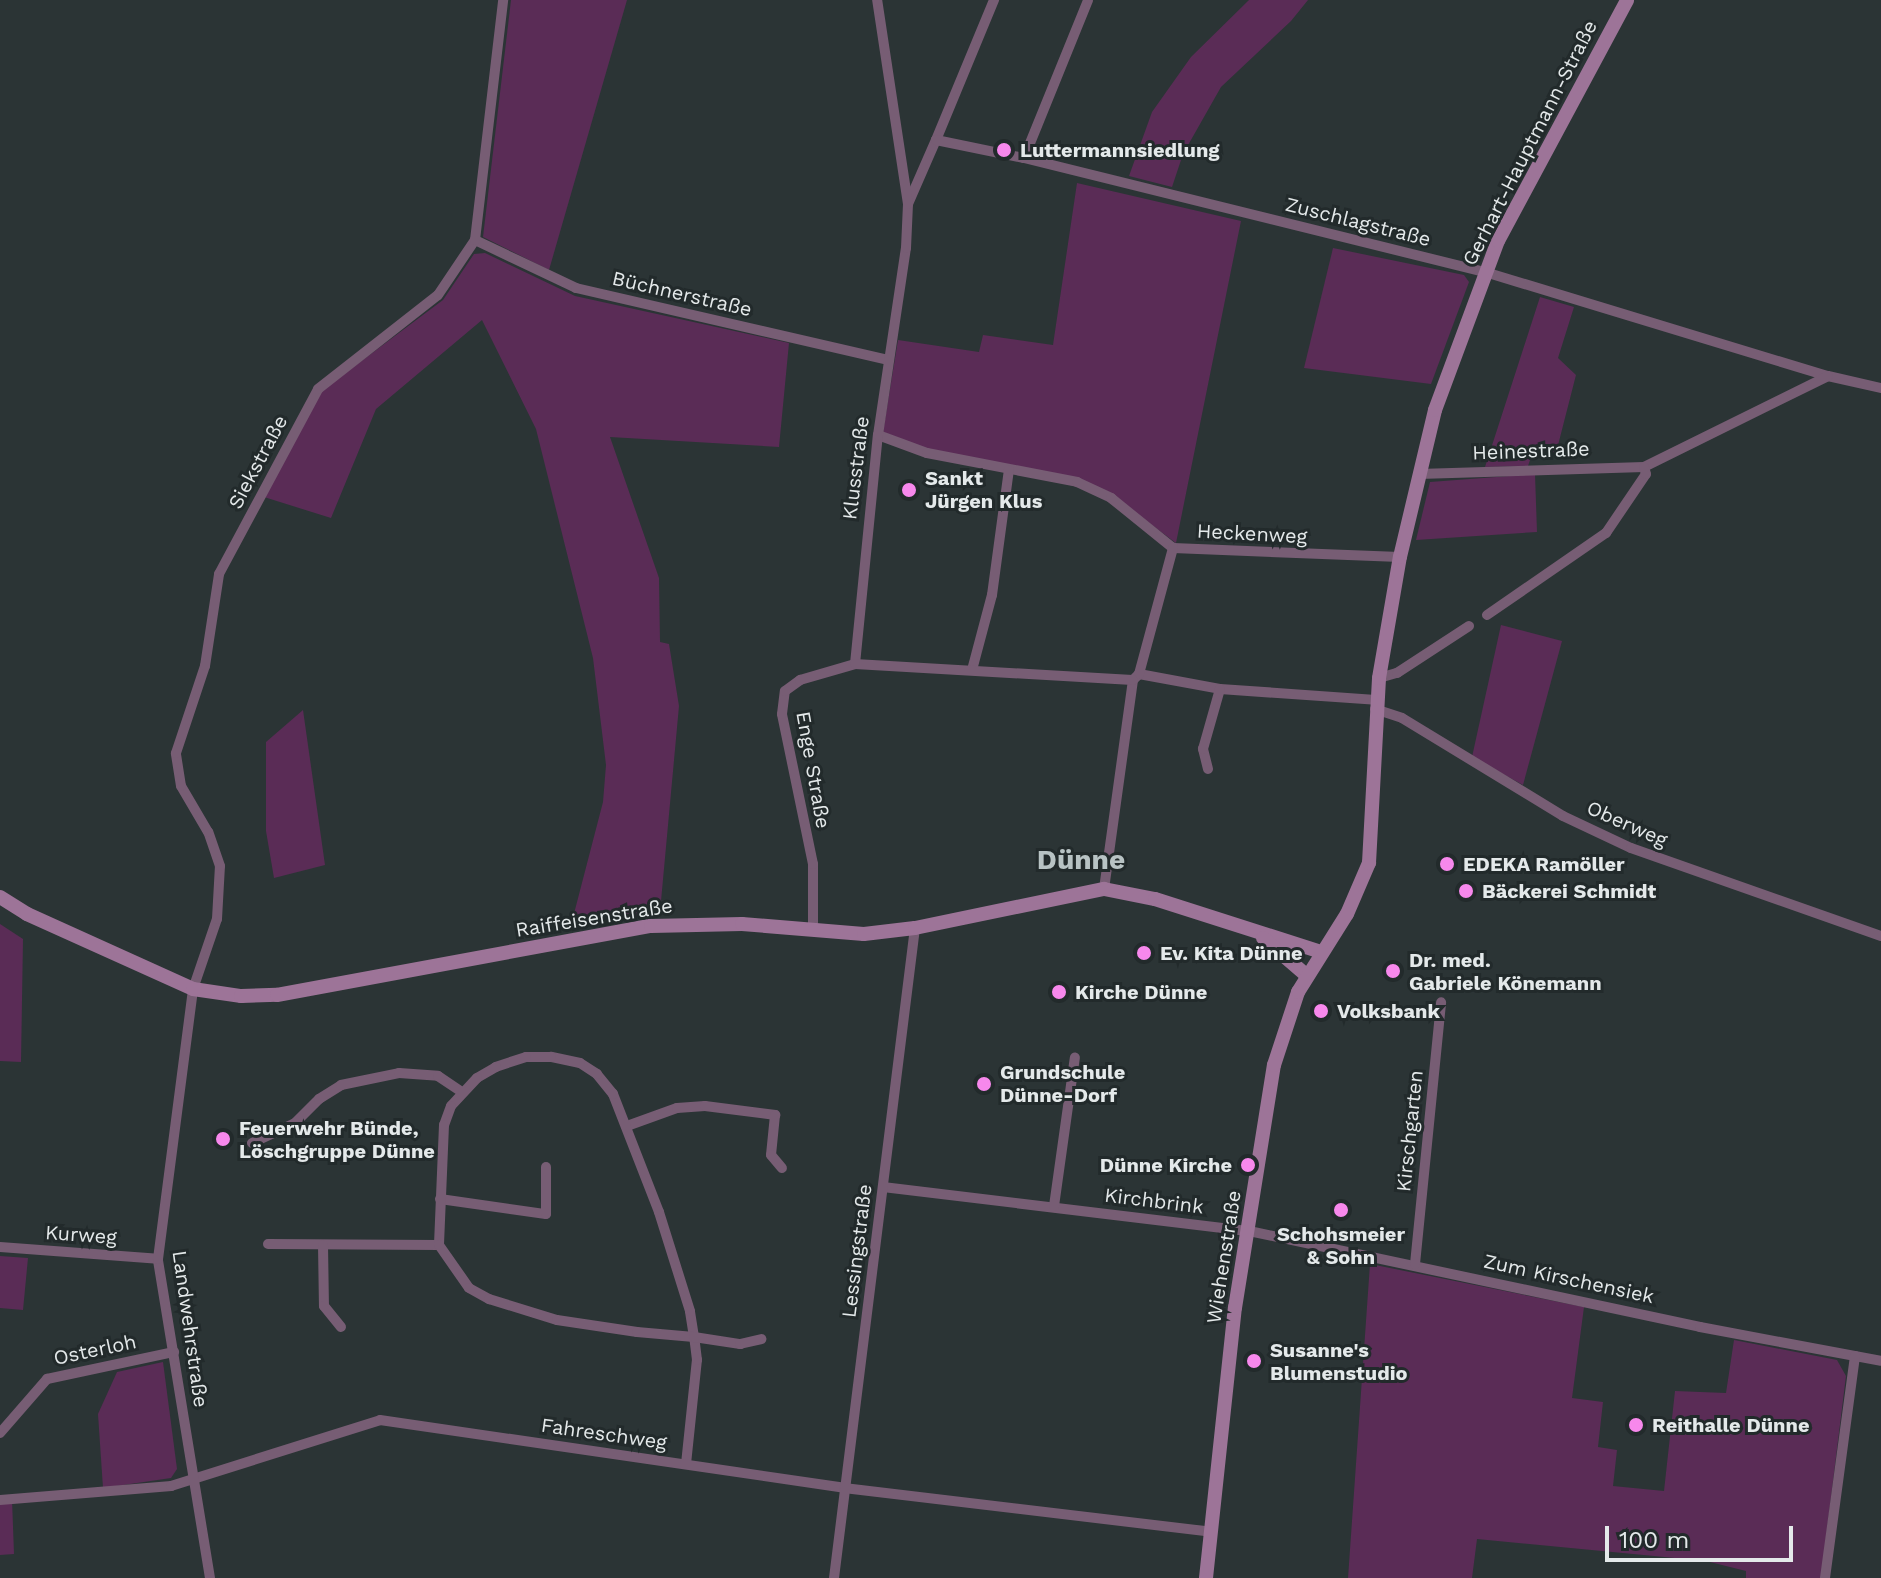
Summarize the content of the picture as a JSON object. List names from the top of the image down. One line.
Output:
{"streets":{"street":["Gerhart-Hauptmann-Straße","Zuschlagstraße","Büchnerstraße","Heinestraße","Siekstraße","Klusstraße","Heckenweg","Enge Straße","Oberweg","Raiffeisenstraße","Kirschgarten","Kirchbrink","Kurweg","Lessingstraße","Wiehenstraße","Zum Kirschensiek","Landwehrstraße","Osterloh","Fahreschweg"]},"crossings":[["Gerhart-Hauptmann-Straße","Zuschlagstraße"],["Gerhart-Hauptmann-Straße","Heinestraße"],["Gerhart-Hauptmann-Straße","Heckenweg"],["Gerhart-Hauptmann-Straße","Oberweg"],["Gerhart-Hauptmann-Straße","Raiffeisenstraße"],["Gerhart-Hauptmann-Straße","Wiehenstraße"],["Zuschlagstraße","Heinestraße"],["Büchnerstraße","Siekstraße"],["Büchnerstraße","Klusstraße"],["Siekstraße","Raiffeisenstraße"],["Siekstraße","Landwehrstraße"],["Klusstraße","Enge Straße"],["Enge Straße","Raiffeisenstraße"],["Raiffeisenstraße","Lessingstraße"],["Raiffeisenstraße","Wiehenstraße"],["Raiffeisenstraße","Landwehrstraße"],["Kirschgarten","Zum Kirschensiek"],["Kirchbrink","Lessingstraße"],["Kirchbrink","Wiehenstraße"],["Kirchbrink","Zum Kirschensiek"],["Kurweg","Landwehrstraße"],["Lessingstraße","Fahreschweg"],["Wiehenstraße","Zum Kirschensiek"],["Wiehenstraße","Fahreschweg"],["Landwehrstraße","Osterloh"],["Landwehrstraße","Fahreschweg"]],"districts":["Dünne"],"places":["Luttermannsiedlung","Sankt Jürgen Klus","EDEKA Ramöller","Bäckerei Schmidt","Ev. Kita Dünne","Dr. med. Gabriele Könemann","Kirche Dünne","Volksbank","Grundschule Dünne-Dorf","Feuerwehr Bünde, Löschgruppe Dünne","Dünne Kirche","Schohsmeier & Sohn","Susanne's Blumenstudio","Reithalle Dünne"],"scale_bar":"100 m"}
